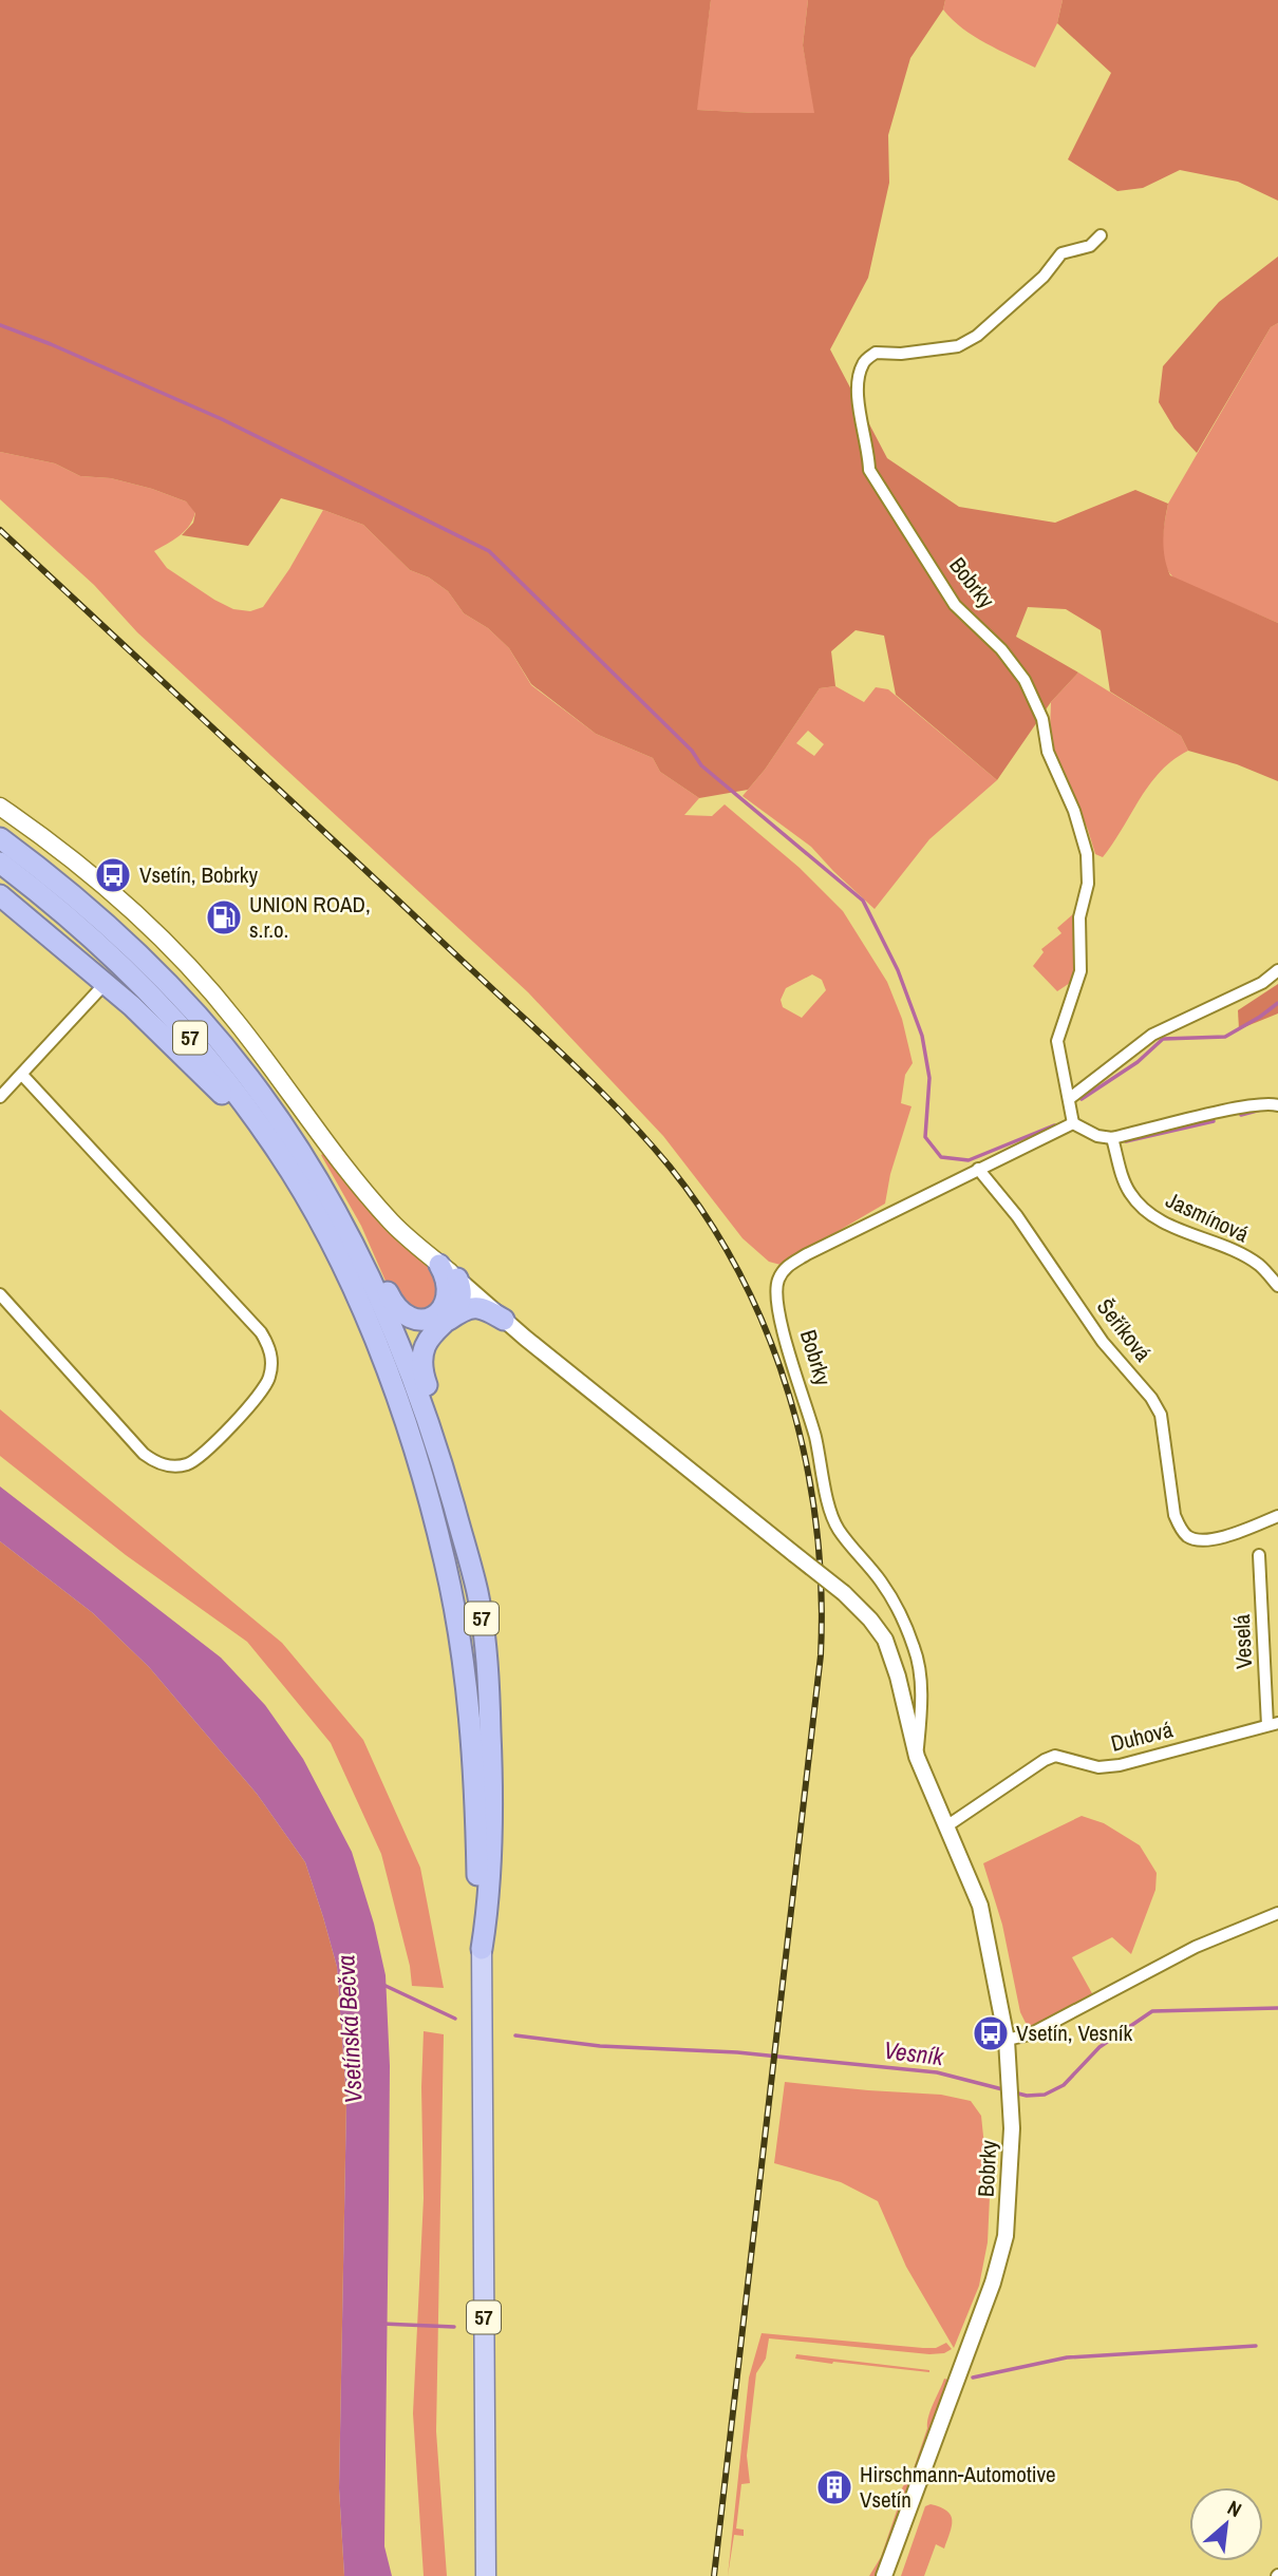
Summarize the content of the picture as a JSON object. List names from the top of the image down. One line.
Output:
{"streets":{"highway":["57"],"street":["Bobrky","Jasmínová","Šeříková","Veselá","Duhová"]},"crossings":[["Bobrky","Šeříková"],["Bobrky","Duhová"],["Veselá","Duhová"]],"water":["Vsetínská Bečva","Vesník"],"places":{"bus stop":["Vsetín, Bobrky","Vsetín, Vesník"],"fuel station":["UNION ROAD, s.r.o."],"building":["Hirschmann-Automotive Vsetín"]},"north":"top right"}
